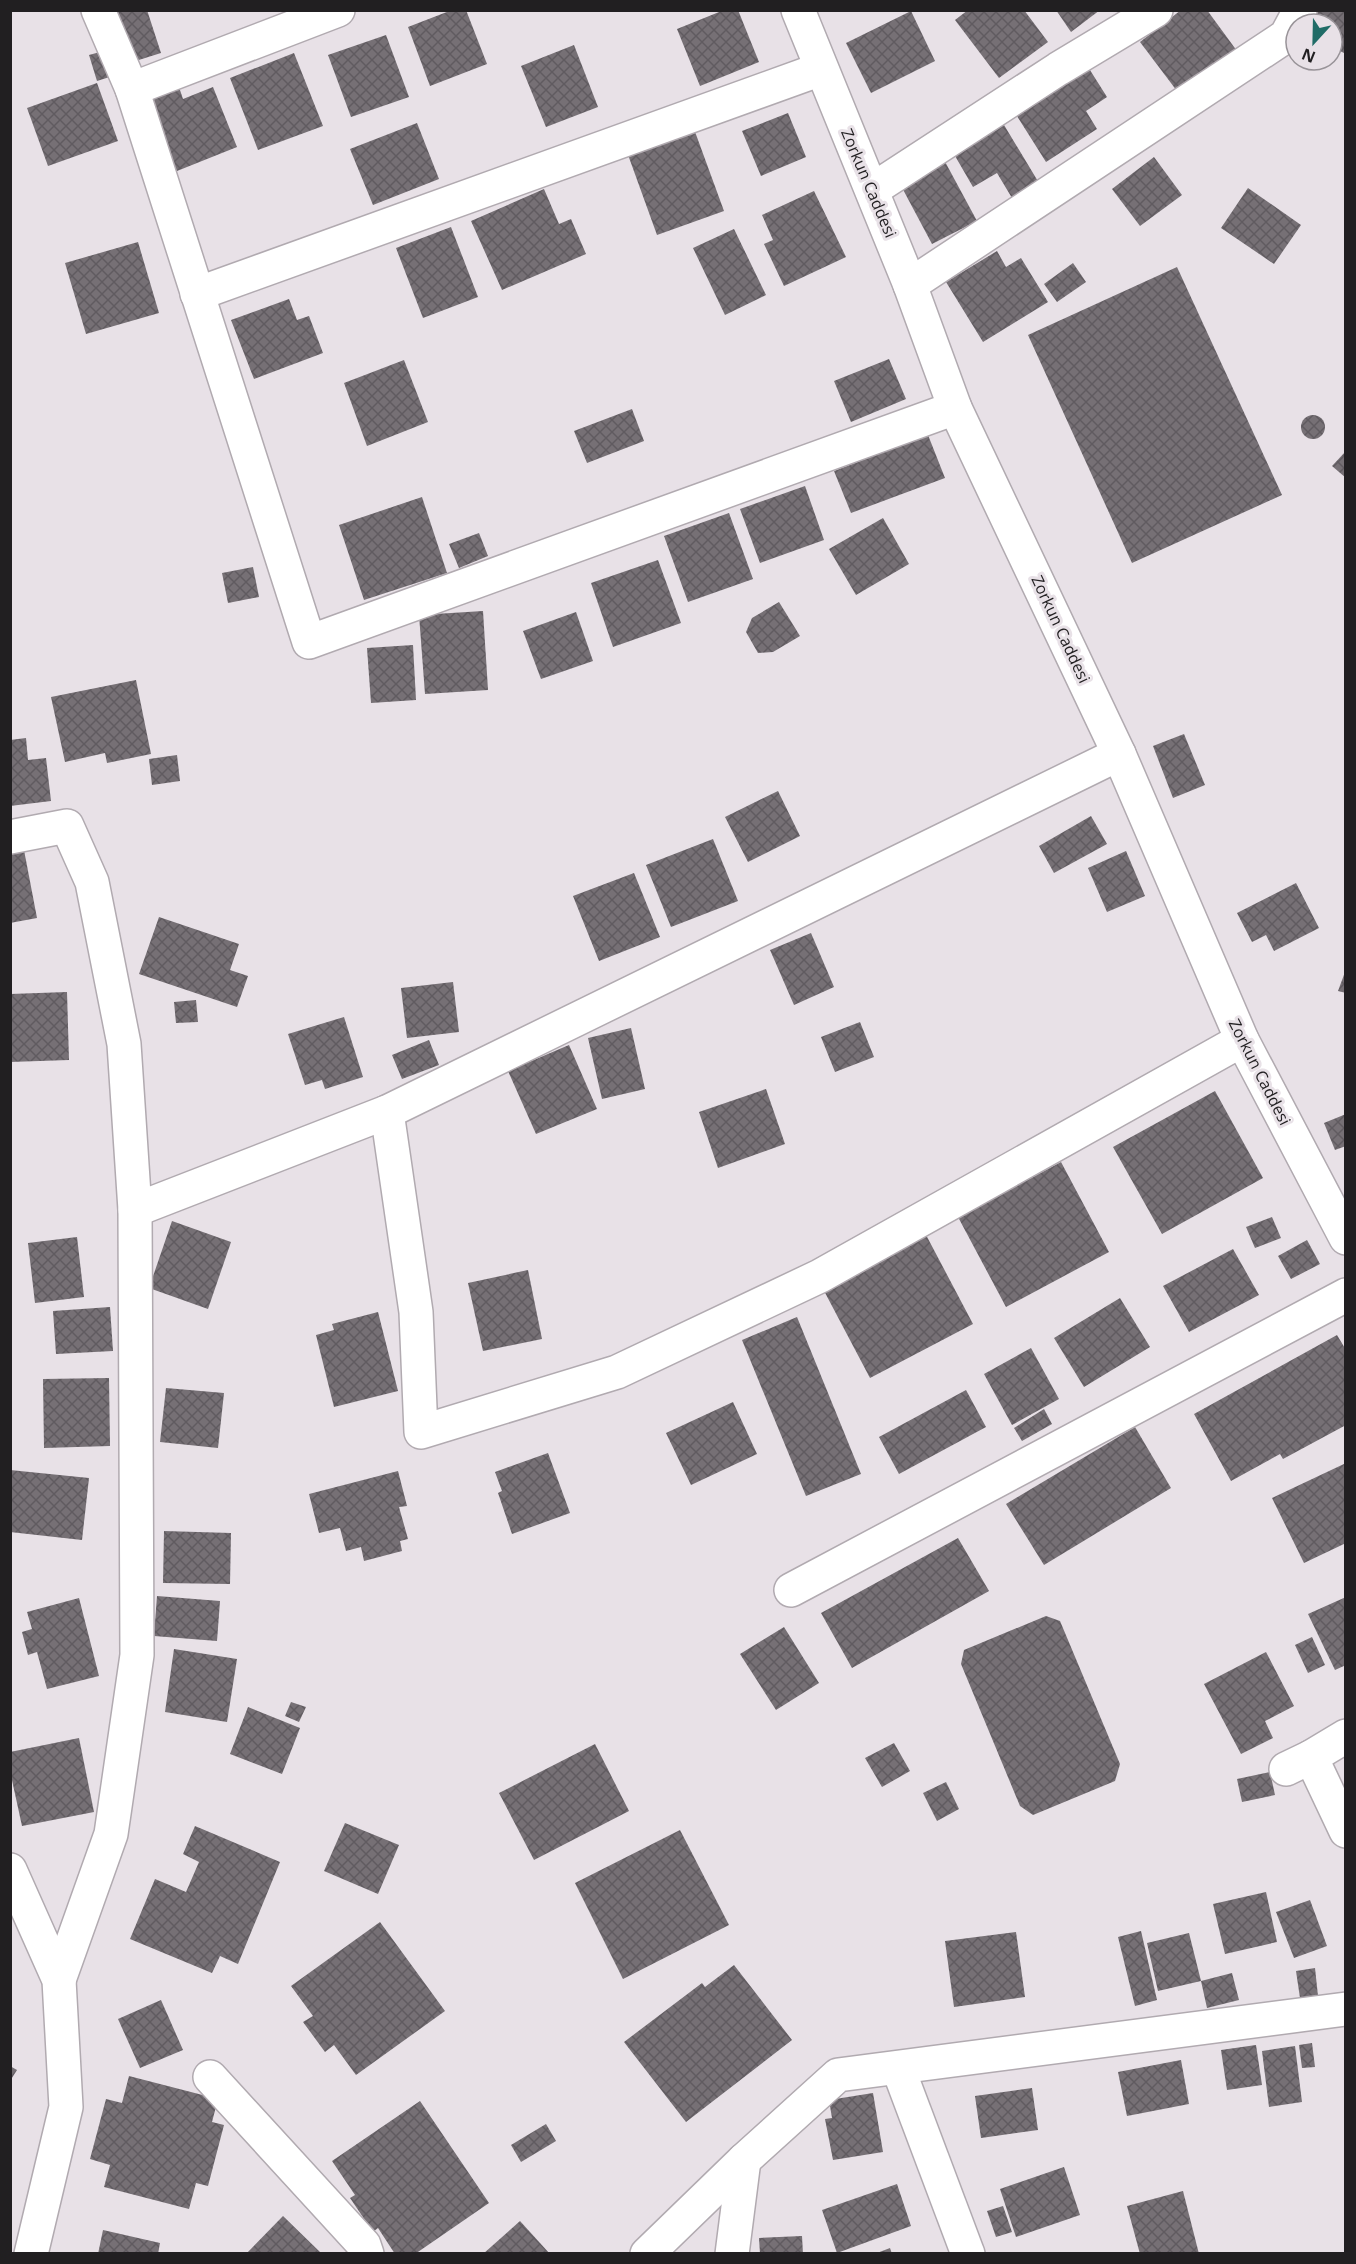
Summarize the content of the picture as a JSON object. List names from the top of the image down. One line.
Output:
{"streets":{"street":["Zorkun Caddesi"]},"north":"bottom"}
